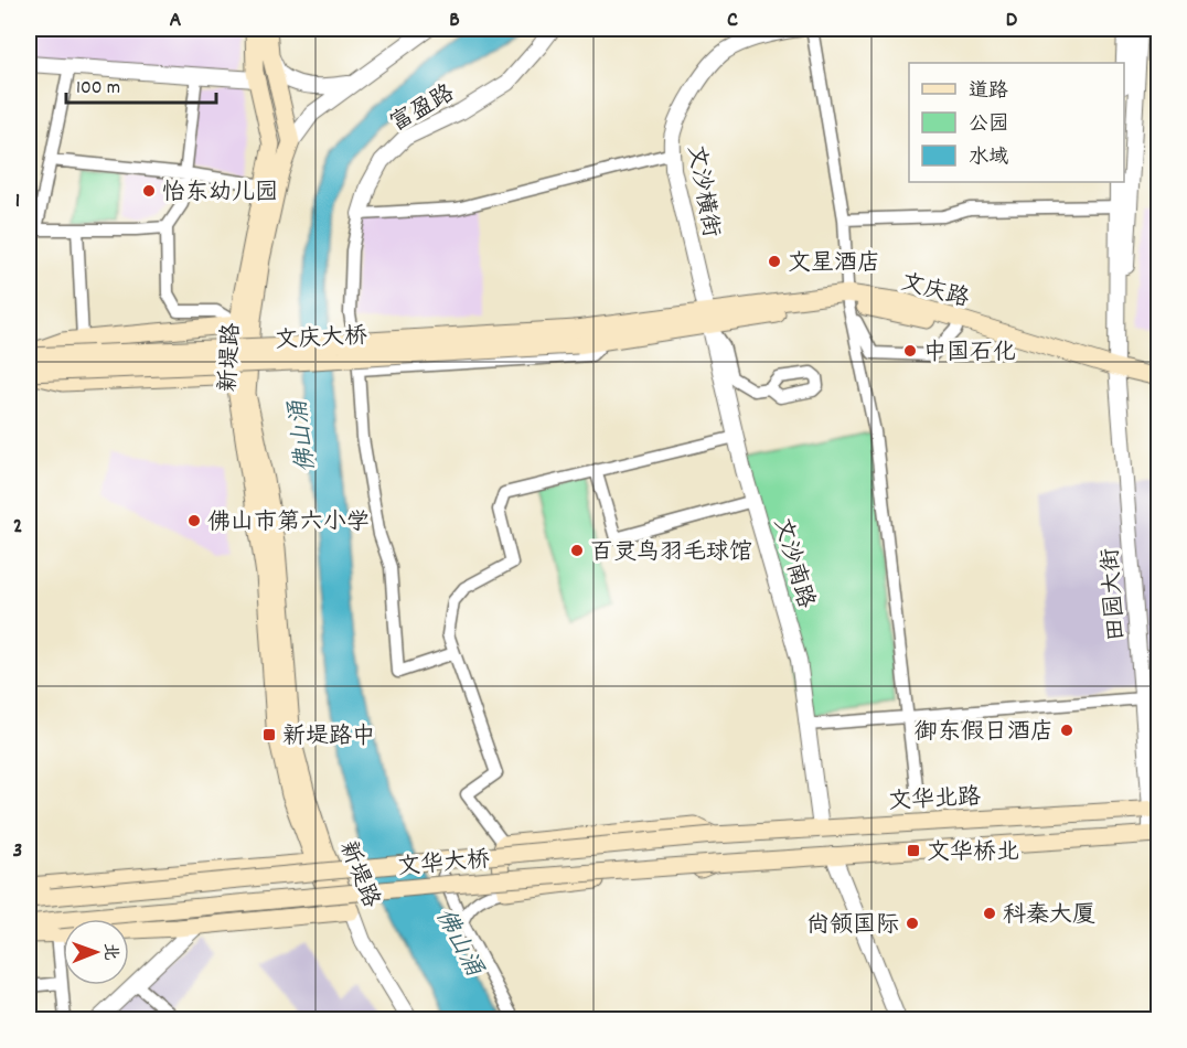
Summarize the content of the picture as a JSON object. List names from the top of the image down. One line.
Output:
{"streets":{"main road":["文庆路","文庆大桥","新堤路","文华北路","文华大桥"],"street":["富盈路","文沙横街","文沙南路","田园大街"]},"crossings":[["文沙横街","文庆路"],["文沙横街","文沙南路"],["文庆路","文庆大桥"],["文庆路","文沙南路"],["文庆路","田园大街"],["文沙南路","文华北路"],["田园大街","文华北路"]],"water":["佛山涌"],"places":{"other":["怡东幼儿园","文星酒店","中国石化","佛山市第六小学","百灵鸟羽毛球馆","御东假日酒店","科秦大厦","尚领国际"],"transit":["新堤路中","文华桥北"]},"legend":["道路","公园","水域"],"scale_bar":"100 m","north":"right","grid":{"columns":["A","B","C","D"],"rows":["1","2","3"]}}
